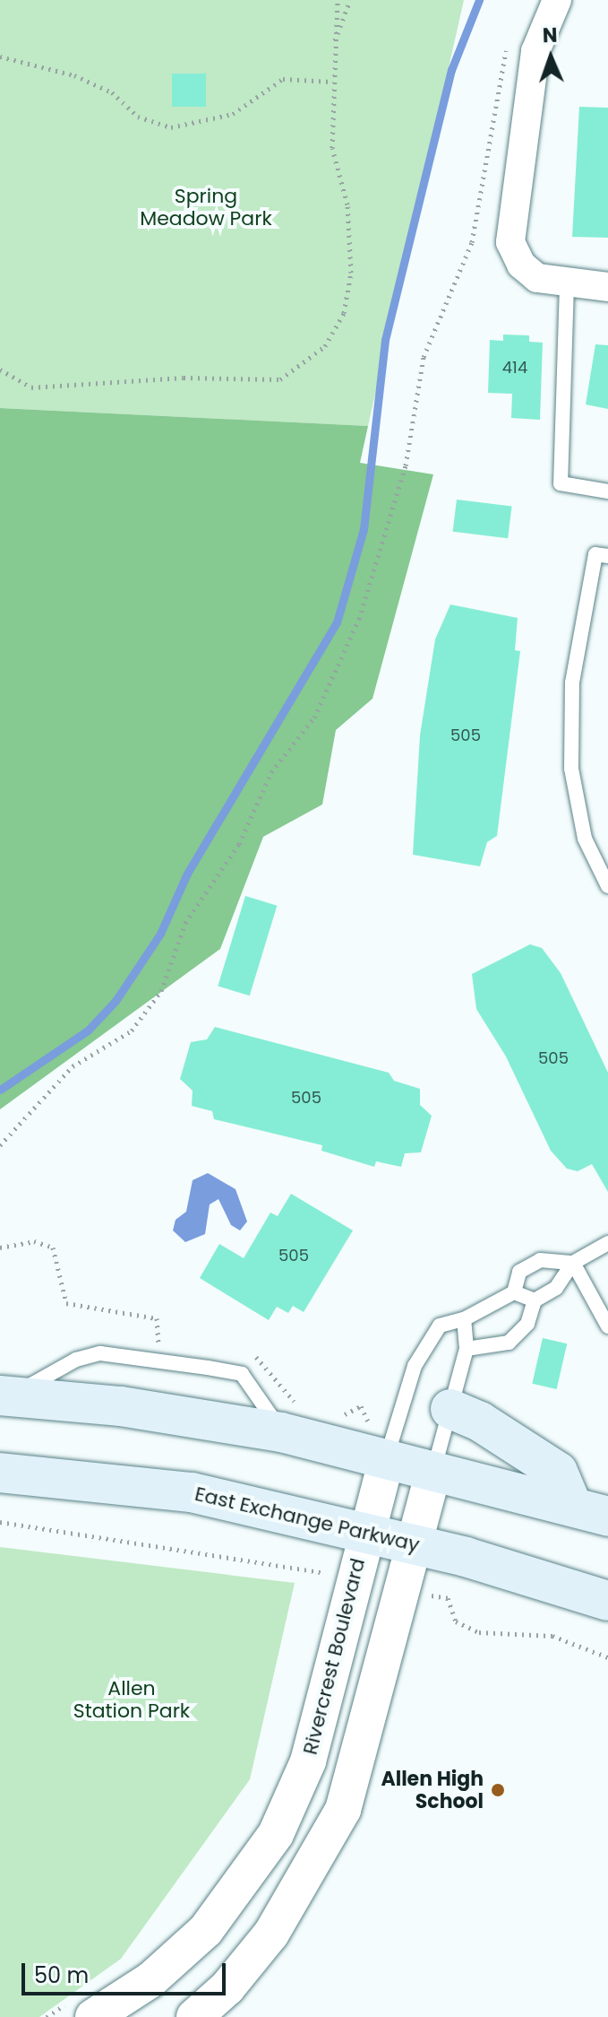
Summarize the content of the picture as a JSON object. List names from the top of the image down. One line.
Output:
{"streets":{"main road":["East Exchange Parkway"],"street":["Rivercrest Boulevard"]},"crossings":[["East Exchange Parkway","Rivercrest Boulevard"]],"parks":["Spring Meadow Park","Allen Station Park"],"places":["Allen High School"],"house_numbers":["414","505","505","505","505"],"scale_bar":"50 m","north":"top"}
